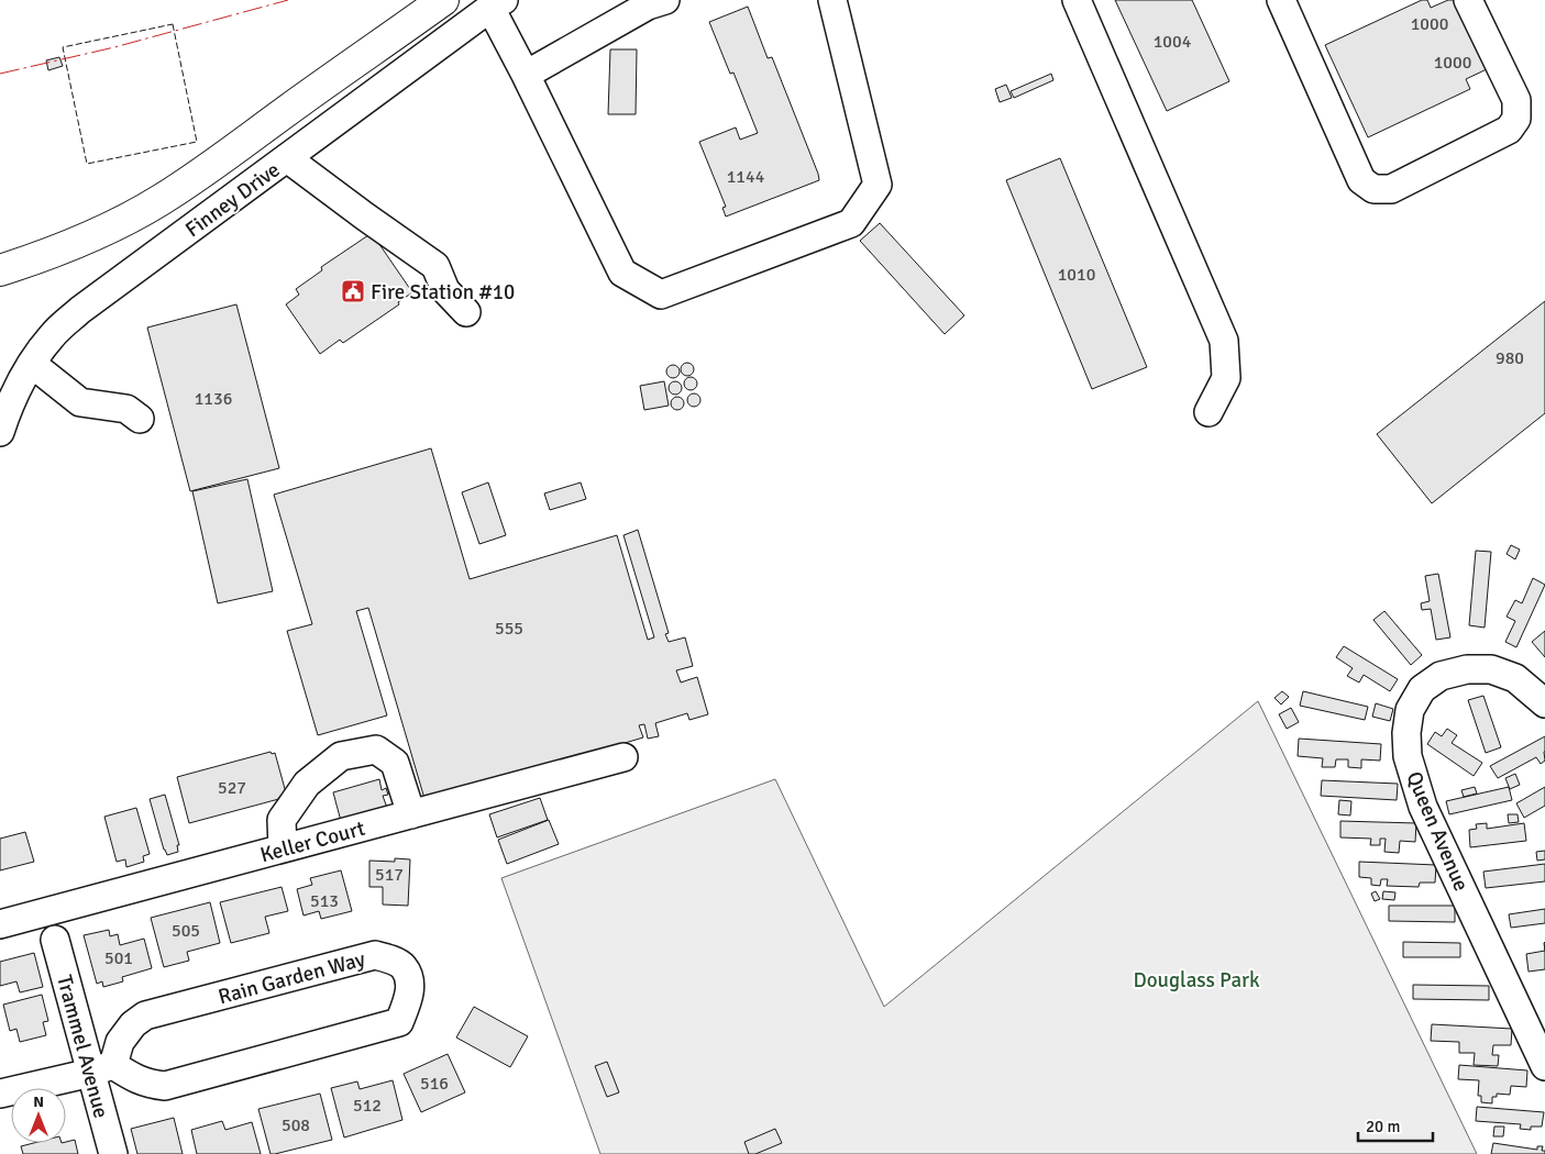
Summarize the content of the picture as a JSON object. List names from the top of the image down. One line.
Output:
{"streets":{"street":["Finney Drive","Queen Avenue","Keller Court","Rain Garden Way","Trammel Avenue"]},"crossings":[["Rain Garden Way","Trammel Avenue"]],"parks":["Douglass Park"],"places":{"public building":["Fire Station #10"]},"house_numbers":["1000","1004","1000","1144","1010","980","1136","555","527","517","513","505","501","516","512","508"],"scale_bar":"20 m","north":"top"}
